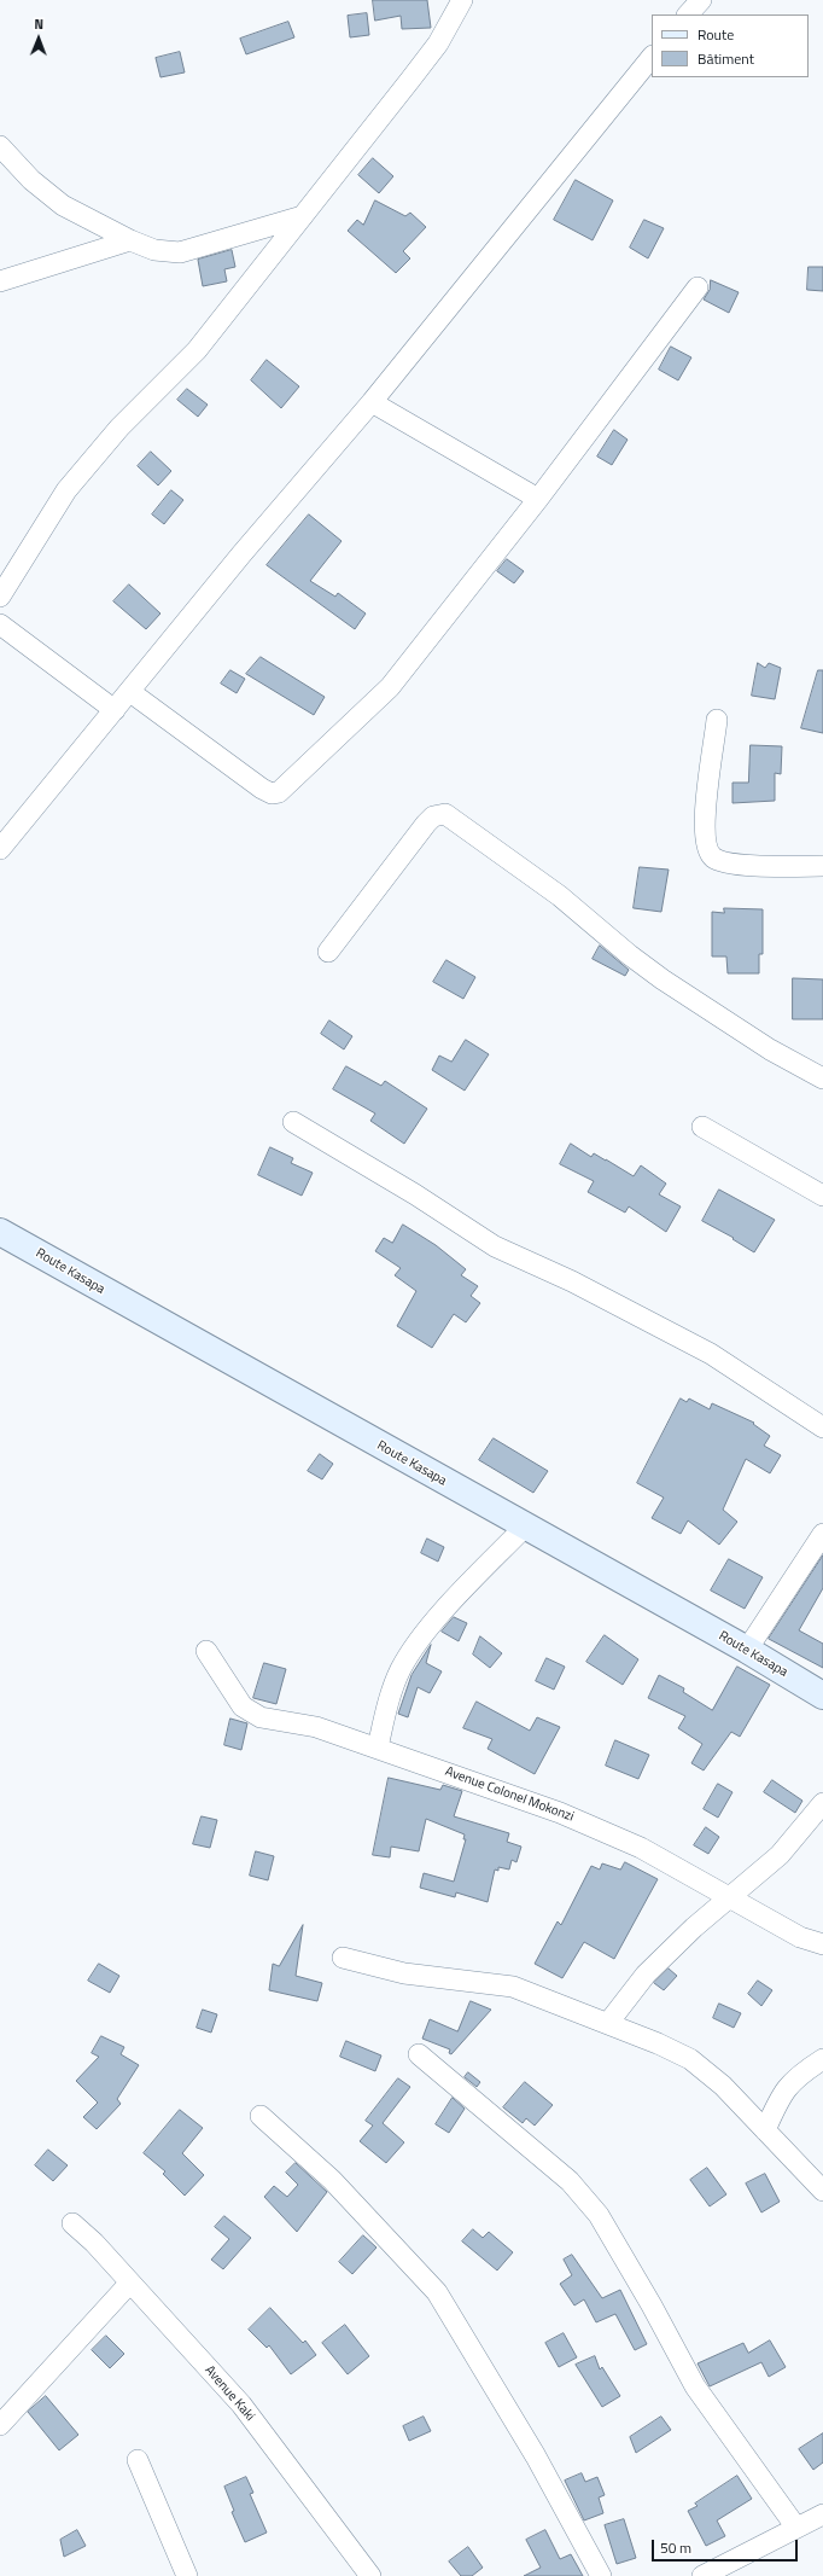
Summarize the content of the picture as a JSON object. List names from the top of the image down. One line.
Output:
{"streets":{"main road":["Route Kasapa"],"street":["Avenue Colonel Mokonzi","Avenue Kaki"]},"legend":["Route","Bâtiment"],"scale_bar":"50 m","north":"top"}
